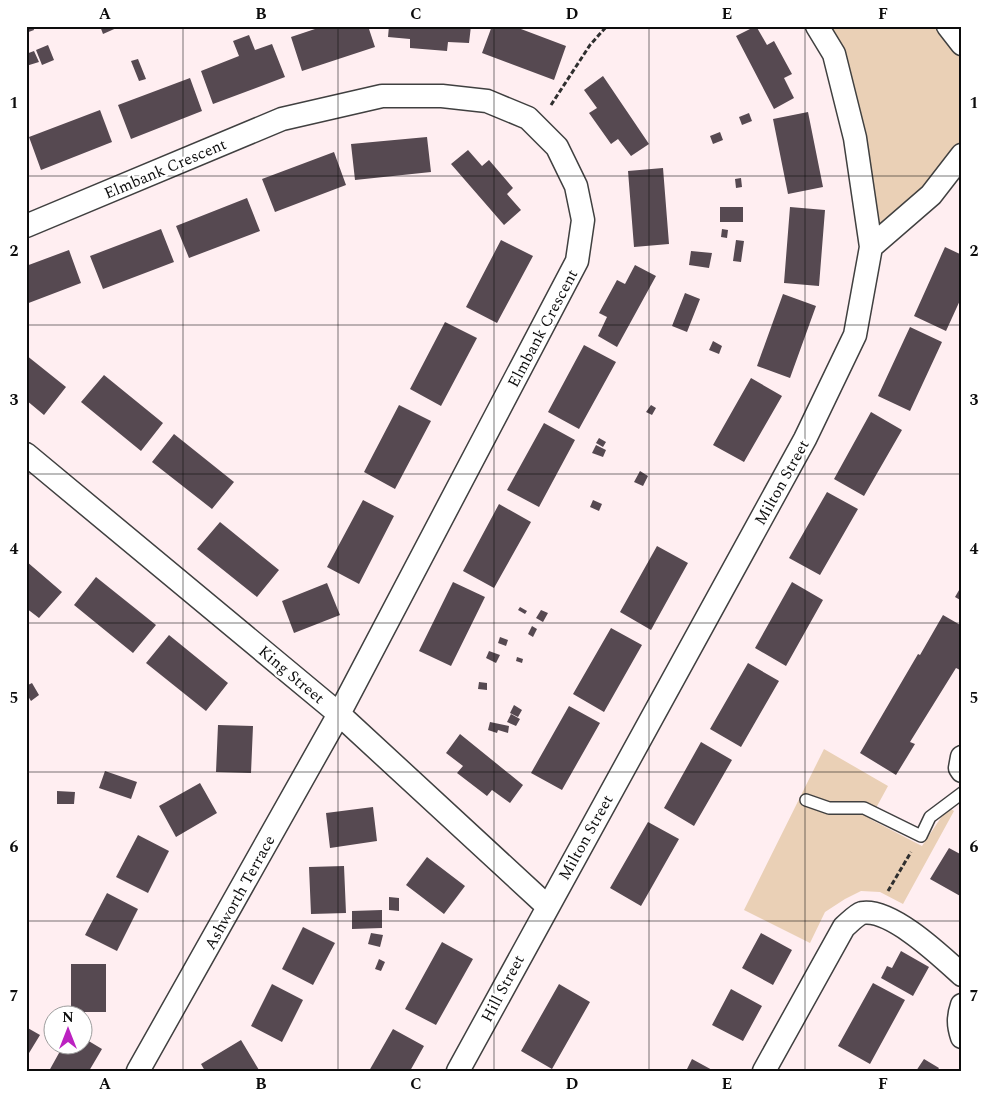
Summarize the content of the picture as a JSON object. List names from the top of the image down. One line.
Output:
{"streets":{"street":["Elmbank Crescent","Milton Street","King Street","Ashworth Terrace","Hill Street"]},"crossings":[["Elmbank Crescent","King Street"],["Elmbank Crescent","Ashworth Terrace"],["Milton Street","King Street"],["Milton Street","Hill Street"],["King Street","Ashworth Terrace"],["King Street","Hill Street"]],"north":"top","grid":{"columns":["A","B","C","D","E","F"],"rows":["1","2","3","4","5","6","7"]}}
